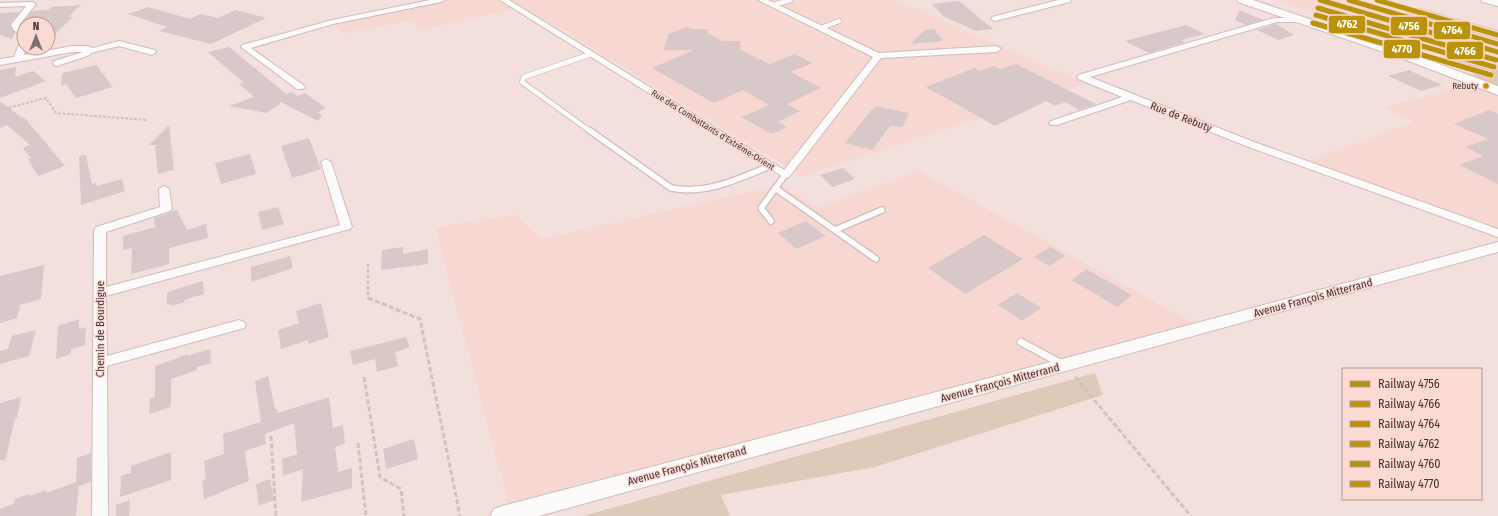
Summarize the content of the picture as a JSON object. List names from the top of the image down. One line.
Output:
{"streets":{"main road":["Avenue François Mitterrand"],"street":["Rue de Rebuty","Rue des Combattants d'Extrême-Orient","Chemin de Bourdigue"]},"places":["Rebuty"],"lines":["rail line 4756","rail line 4764","rail line 4760","rail line 4766","rail line 4762","rail line 4770"],"legend":["Railway 4756","Railway 4766","Railway 4764","Railway 4762","Railway 4760","Railway 4770"],"north":"top"}
